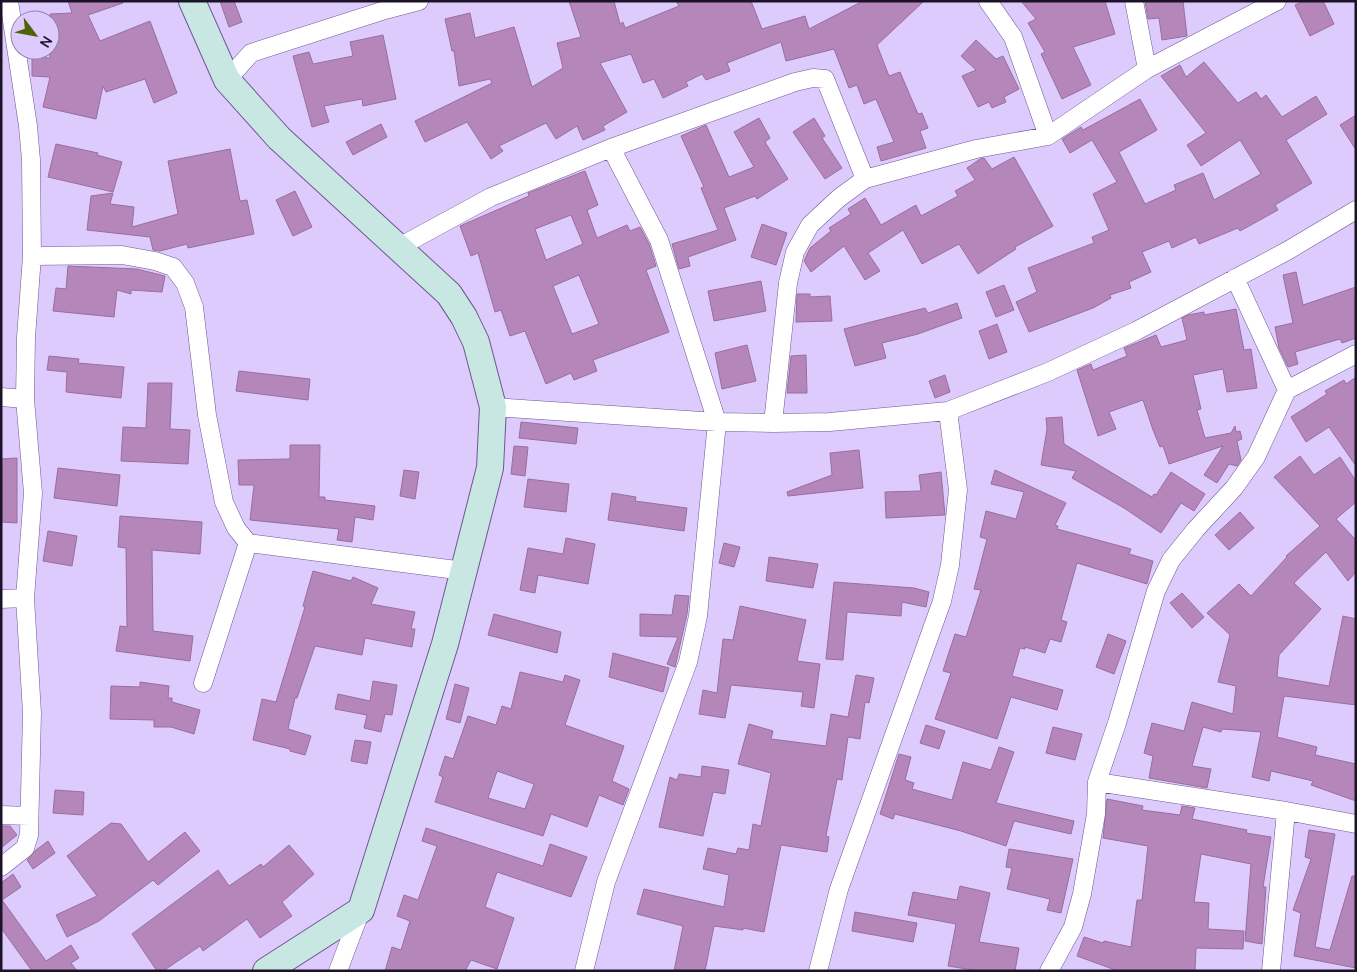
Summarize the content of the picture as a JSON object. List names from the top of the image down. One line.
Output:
{"north":"bottom right"}
